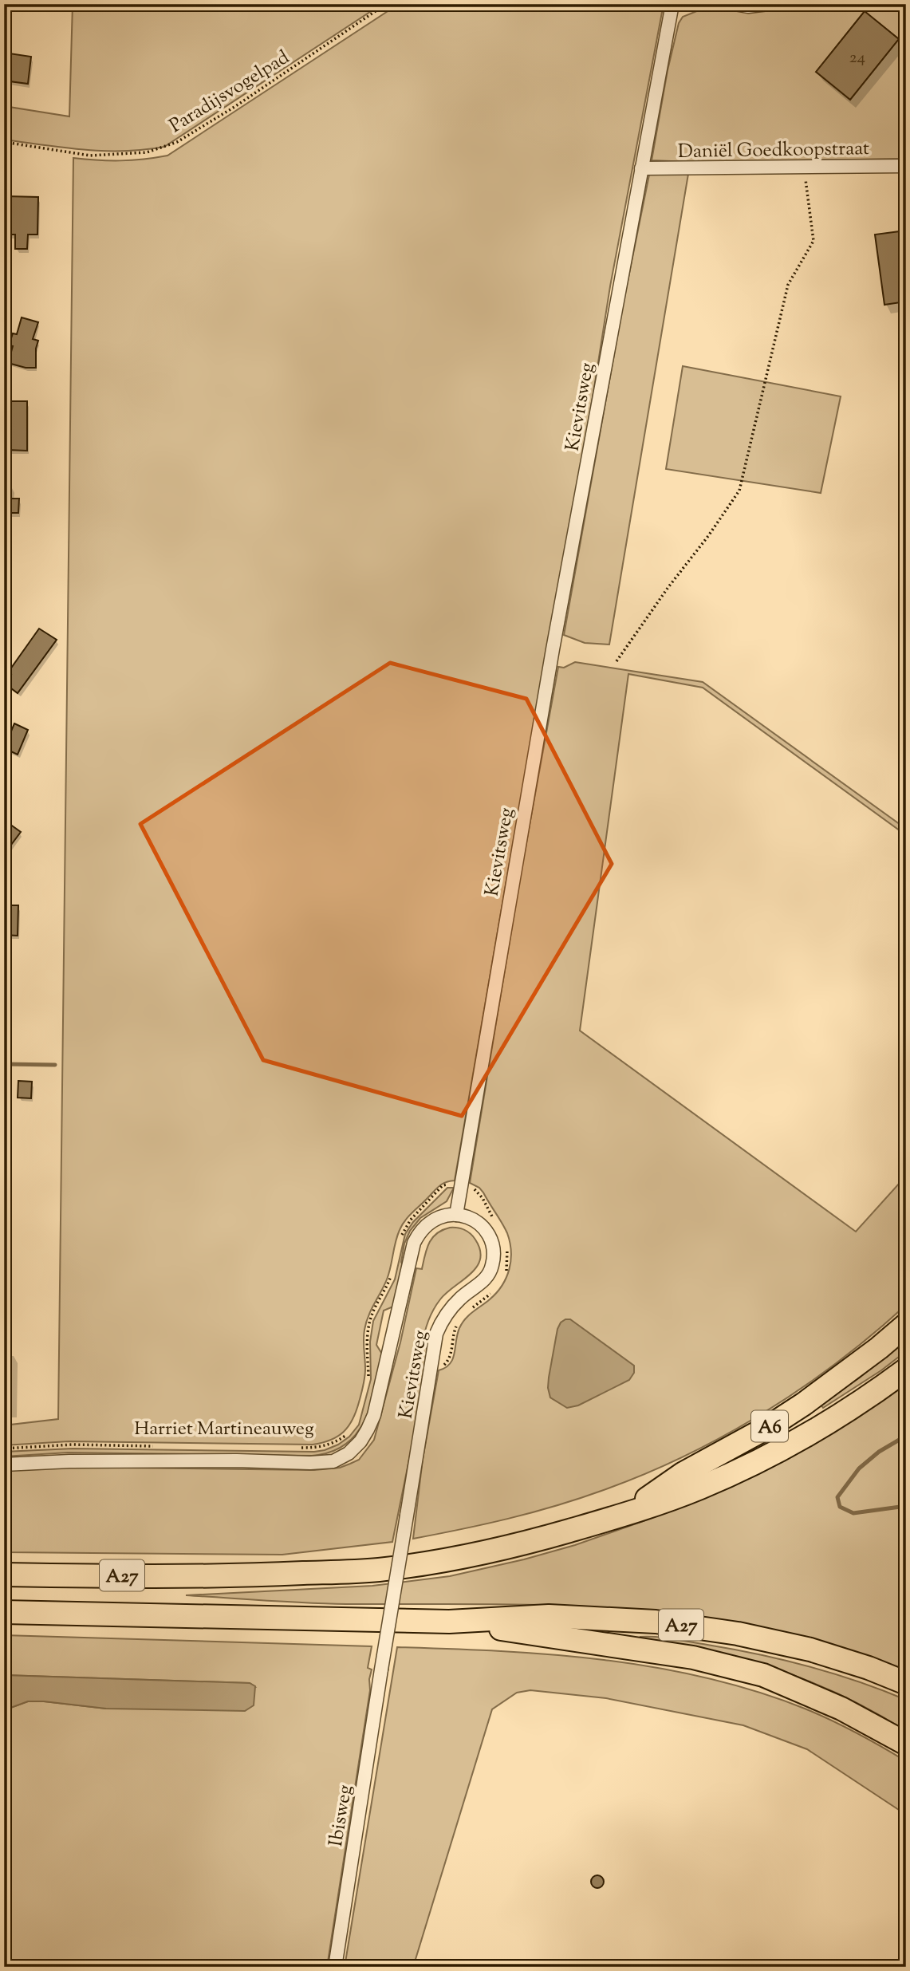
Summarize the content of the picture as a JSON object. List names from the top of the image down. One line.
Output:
{"streets":{"highway":["A6","A27"],"street":["Daniël Goedkoopstraat","Kievitsweg","Harriet Martineauweg","Ibisweg"],"path":["Paradijsvogelpad"]},"crossings":[["Daniël Goedkoopstraat","Kievitsweg"],["Kievitsweg","Harriet Martineauweg"],["Kievitsweg","Ibisweg"],["A6","A27"]],"house_numbers":["24"]}
